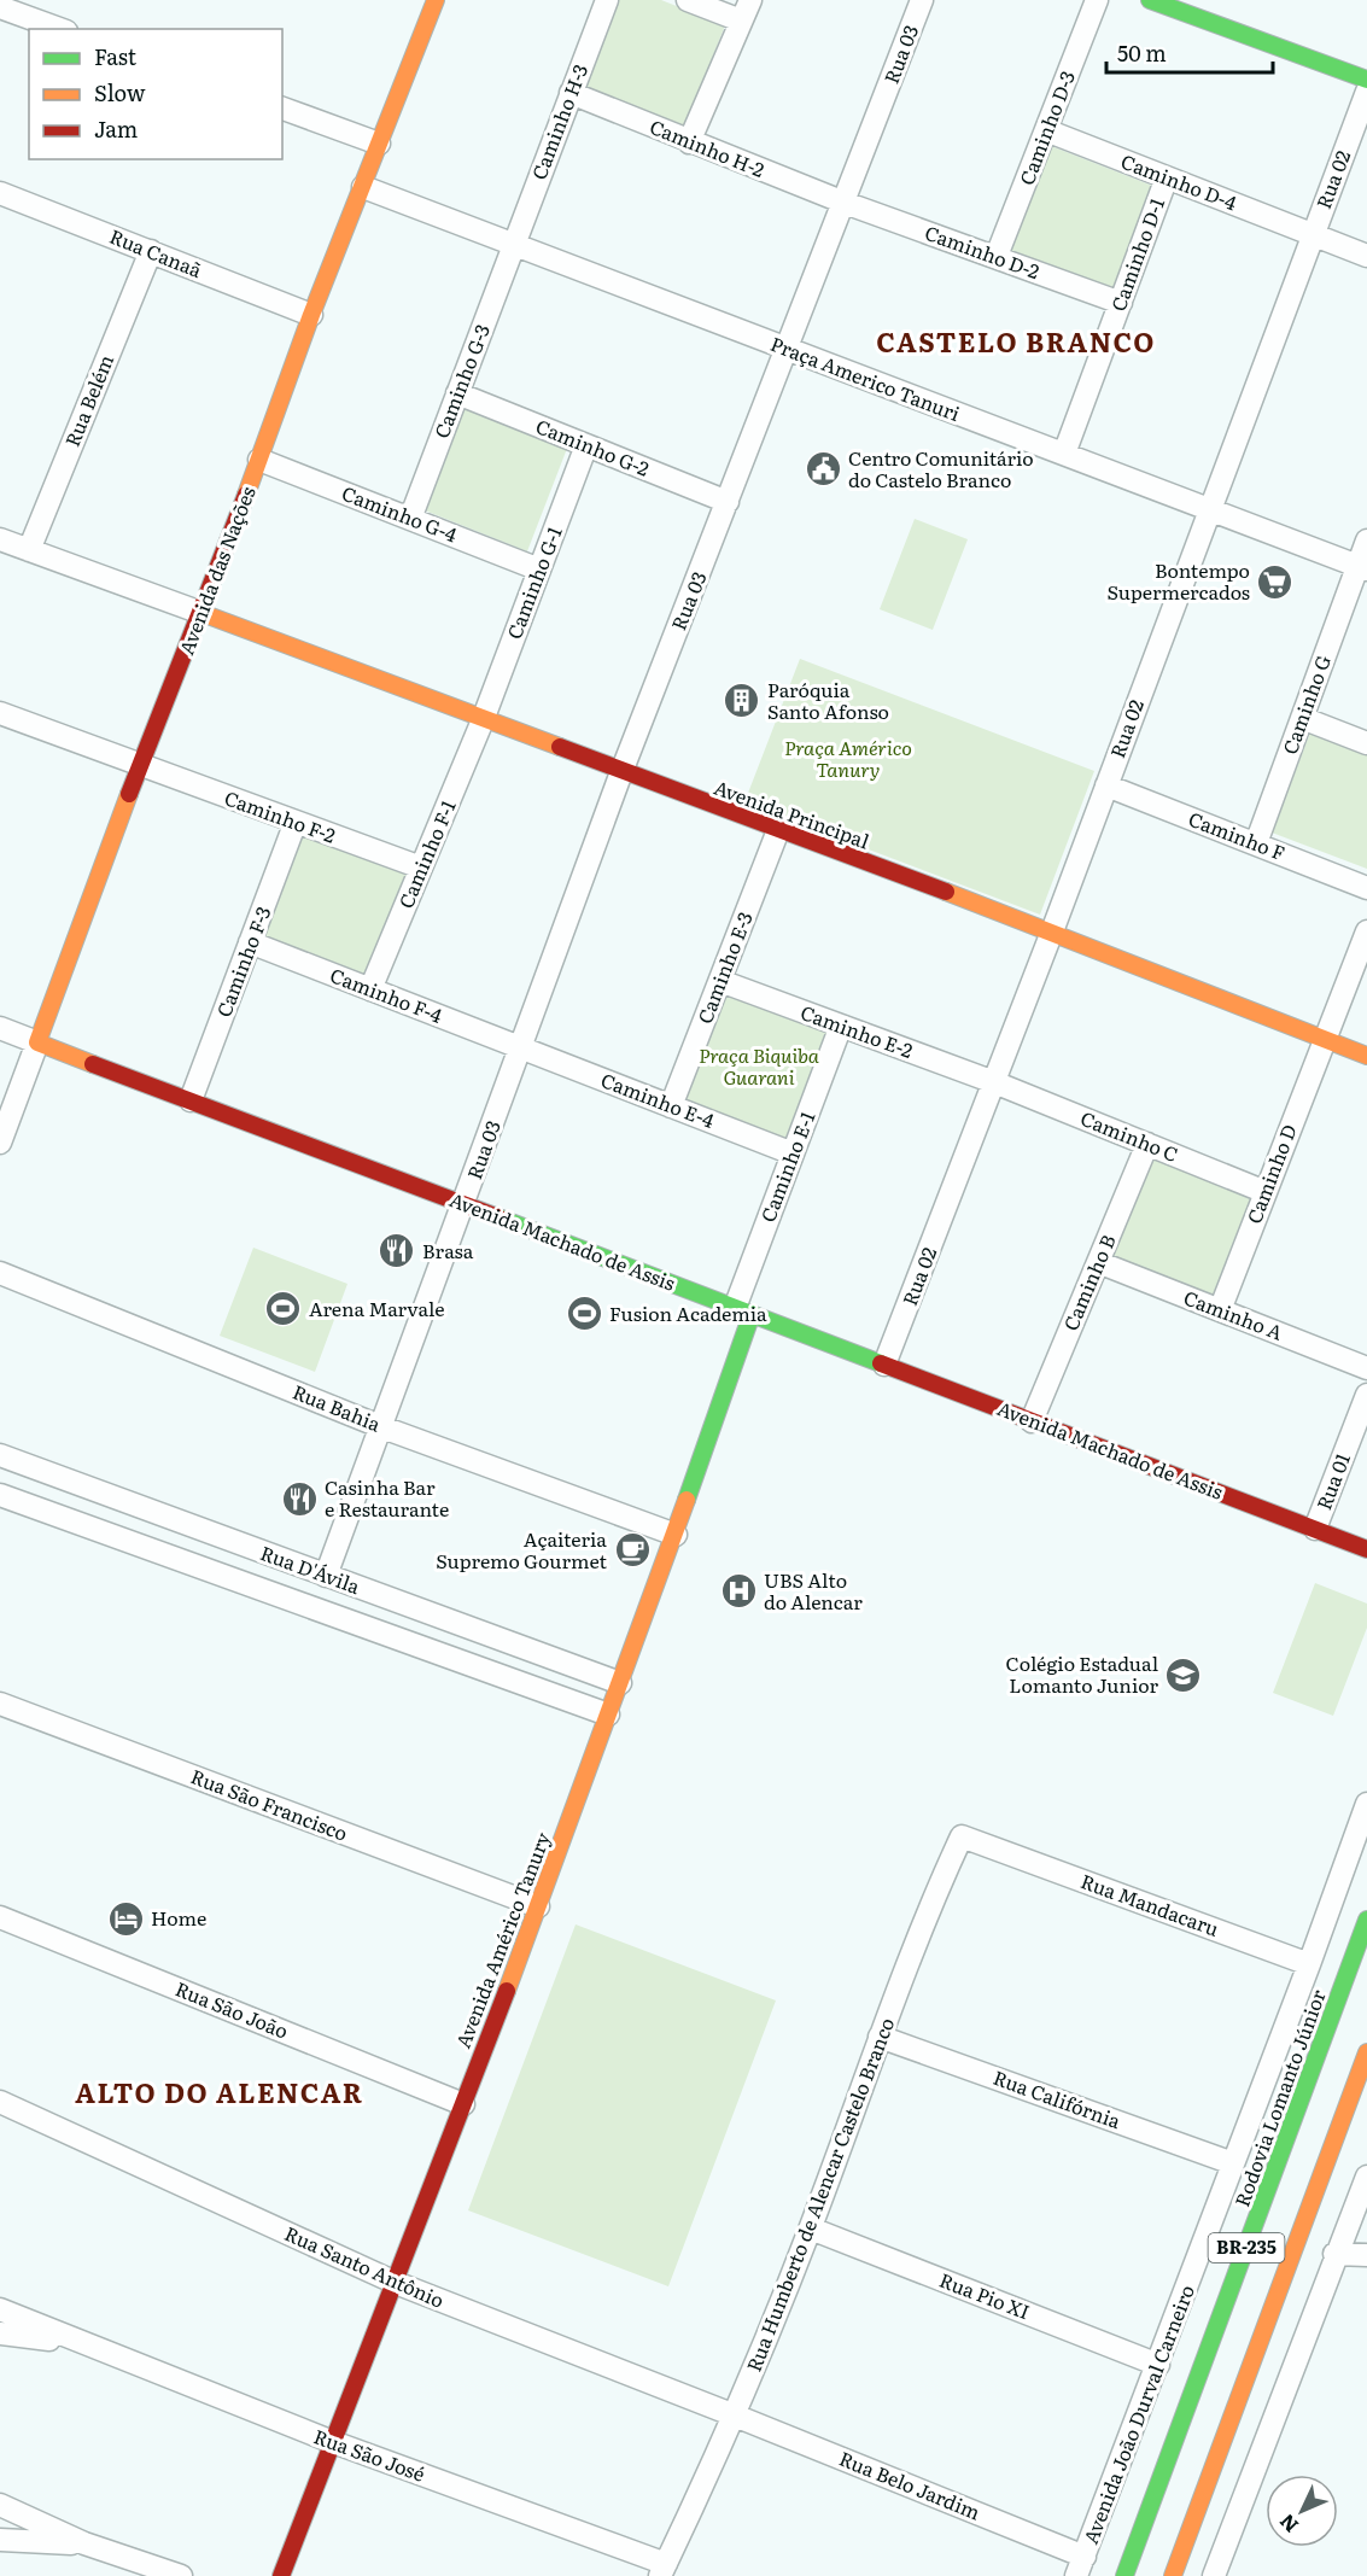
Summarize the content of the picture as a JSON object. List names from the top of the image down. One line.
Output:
{"streets":{"main road":["Avenida das Nações","Avenida Principal","Avenida Machado de Assis","Avenida Américo Tanury","Rodovia Lomanto Júnior","BR-235"],"street":["Rua 03","Caminho H-3","Caminho D-3","Caminho H-2","Rua 02","Caminho D-4","Caminho D-2","Rua Canaã","Caminho D-1","Praça Americo Tanuri","Caminho G-3","Rua Belém","Caminho G-2","Caminho G-4","Caminho G-1","Caminho G","Caminho F-2","Caminho F","Caminho F-1","Caminho F-3","Caminho E-3","Caminho F-4","Caminho E-2","Caminho E-4","Caminho C","Caminho E-1","Caminho D","Caminho B","Caminho A","Rua Bahia","Rua 01","Rua D'Ávila","Rua São Francisco","Rua Mandacaru","Rua São João","Rua Califórnia","Rua Humberto de Alencar Castelo Branco","Rua Santo Antônio","Rua Pio XI","Avenida João Durval Carneiro","Rua São José","Rua Belo Jardim"]},"crossings":[["Rua 03","Caminho H-2"],["Rua 03","Caminho D-2"],["Rua 03","Praça Americo Tanuri"],["Rua 03","Caminho G-2"],["Rua 03","Avenida Principal"],["Rua 03","Caminho F-4"],["Rua 03","Caminho E-4"],["Rua 03","Avenida Machado de Assis"],["Rua 03","Rua Bahia"],["Rua 03","Rua D'Ávila"],["Caminho H-3","Caminho H-2"],["Caminho H-3","Praça Americo Tanuri"],["Caminho H-3","Caminho G-3"],["Caminho D-3","Caminho D-4"],["Caminho D-3","Caminho D-2"],["Caminho H-2","Caminho D-2"],["Rua 02","Caminho D-4"],["Rua 02","Praça Americo Tanuri"],["Rua 02","Avenida Principal"],["Rua 02","Caminho F"],["Rua 02","Caminho E-2"],["Rua 02","Caminho C"],["Rua 02","Avenida Machado de Assis"],["Caminho D-4","Caminho D-1"],["Caminho D-2","Caminho D-1"],["Rua Canaã","Rua Belém"],["Rua Canaã","Avenida das Nações"],["Caminho D-1","Praça Americo Tanuri"],["Praça Americo Tanuri","Caminho G-3"],["Praça Americo Tanuri","Avenida das Nações"],["Praça Americo Tanuri","Caminho G"],["Caminho G-3","Caminho G-2"],["Caminho G-3","Caminho G-4"],["Caminho G-2","Caminho G-1"],["Caminho G-4","Avenida das Nações"],["Caminho G-4","Caminho G-1"],["Avenida das Nações","Avenida Principal"],["Avenida das Nações","Caminho F-2"],["Avenida das Nações","Avenida Machado de Assis"],["Caminho G-1","Avenida Principal"],["Caminho G-1","Caminho F-1"],["Caminho G","Caminho F"],["Avenida Principal","Caminho F-1"],["Avenida Principal","Caminho E-3"],["Avenida Principal","Caminho D"],["Caminho F-2","Caminho F-1"],["Caminho F-2","Caminho F-3"],["Caminho F-1","Caminho F-4"],["Caminho F-3","Caminho F-4"],["Caminho F-3","Avenida Machado de Assis"],["Caminho E-3","Caminho E-2"],["Caminho E-3","Caminho E-4"],["Caminho F-4","Caminho E-4"],["Caminho E-2","Caminho C"],["Caminho E-2","Caminho E-1"],["Caminho E-4","Caminho E-1"],["Caminho C","Caminho D"],["Caminho C","Caminho B"],["Caminho E-1","Avenida Machado de Assis"],["Caminho E-1","Avenida Américo Tanury"],["Caminho D","Caminho A"],["Avenida Machado de Assis","Caminho B"],["Avenida Machado de Assis","Rua 01"],["Avenida Machado de Assis","Avenida Américo Tanury"],["Caminho B","Caminho A"],["Rua Bahia","Avenida Américo Tanury"],["Rua D'Ávila","Avenida Américo Tanury"],["Rua São Francisco","Avenida Américo Tanury"],["Rua Mandacaru","Rua Humberto de Alencar Castelo Branco"],["Rua Mandacaru","Avenida João Durval Carneiro"],["Avenida Américo Tanury","Rua São João"],["Avenida Américo Tanury","Rua Santo Antônio"],["Avenida Américo Tanury","Rua São José"],["Rua Califórnia","Rua Humberto de Alencar Castelo Branco"],["Rua Califórnia","Avenida João Durval Carneiro"],["Rua Humberto de Alencar Castelo Branco","Rua Santo Antônio"],["Rua Humberto de Alencar Castelo Branco","Rua Pio XI"],["Rua Humberto de Alencar Castelo Branco","Rua São José"],["Rua Humberto de Alencar Castelo Branco","Rua Belo Jardim"],["Rua Santo Antônio","Rua Belo Jardim"],["Rua Pio XI","Avenida João Durval Carneiro"],["Avenida João Durval Carneiro","Rua Belo Jardim"]],"districts":["CASTELO BRANCO","ALTO DO ALENCAR"],"parks":["Praça Américo Tanury","Praça Biquiba Guarani"],"places":{"public building":["Centro Comunitário do Castelo Branco"],"supermarket":["Bontempo Supermercados"],"building":["Paróquia Santo Afonso"],"restaurant":["Brasa","Casinha Bar e Restaurante"],"sports":["Arena Marvale","Fusion Academia"],"cafe":["Açaiteria Supremo Gourmet"],"hospital":["UBS Alto do Alencar"],"school or university":["Colégio Estadual Lomanto Junior"],"hotel":["Home"]},"legend":["Fast","Slow","Jam"],"scale_bar":"50 m","north":"bottom left"}
